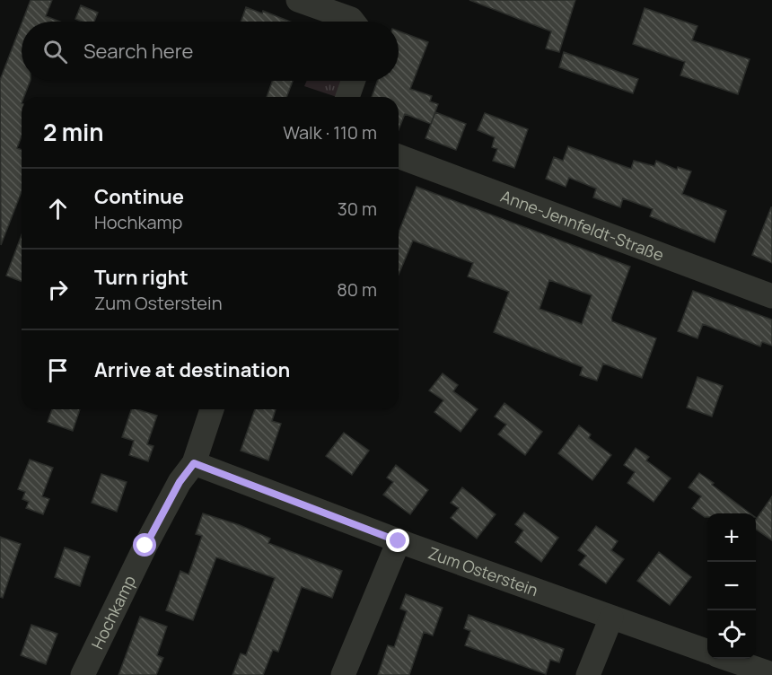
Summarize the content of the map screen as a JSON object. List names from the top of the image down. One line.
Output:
{"streets":{"street":["Anne-Jennfeldt-Straße","Zum Osterstein","Hochkamp"]},"crossings":[["Zum Osterstein","Hochkamp"]],"page":{"search":"Search here","heading":["2 min","Walk · 110 m"],"list":[["Continue","Hochkamp","30 m"],["Turn right","Zum Osterstein","80 m"],"Arrive at destination"],"map_buttons":["+","−"]}}
